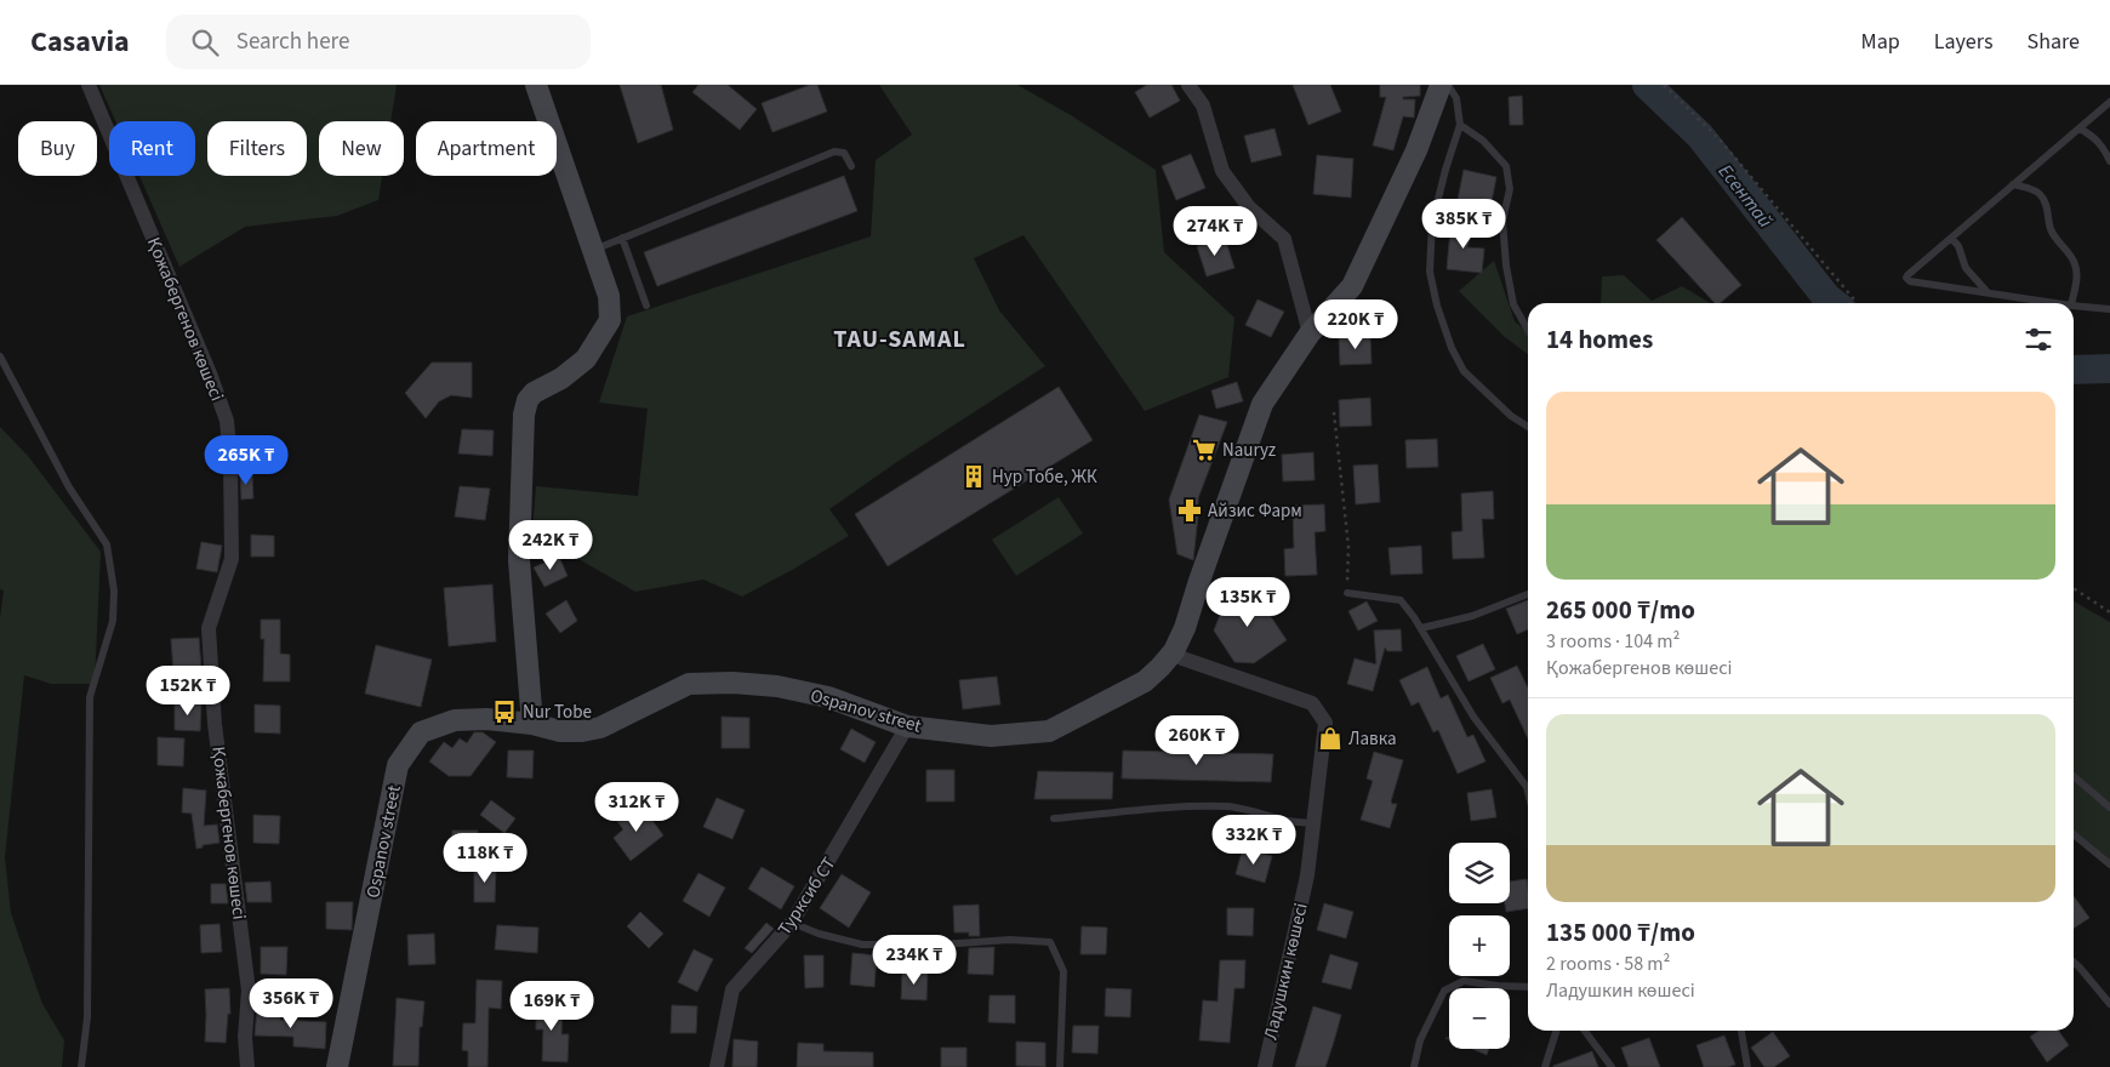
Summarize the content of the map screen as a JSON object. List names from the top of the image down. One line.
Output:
{"streets":{"street":["Қожабергенов көшесі","Ospanov street","Турксиб СТ","Ладушкин көшесі"]},"crossings":[["Ospanov street","Турксиб СТ"],["Ospanov street","Ладушкин көшесі"]],"districts":["TAU-SAMAL"],"water":["Есентай"],"places":{"supermarket":["Nauryz"],"building":["Нур Тобе, ЖК"],"pharmacy":["Айзис Фарм"],"bus stop":["Nur Tobe"],"shop":["Лавка"]},"page":{"header":"Casavia","search":"Search here","nav":["Map","Layers","Share"],"chip":["Buy","Rent","Filters","New","Apartment"],"price":["385K ₸","274K ₸","220K ₸","265K ₸","242K ₸","135K ₸","152K ₸","260K ₸","312K ₸","332K ₸","118K ₸","234K ₸","356K ₸","169K ₸"],"heading":"14 homes","list":[{"name":"265 000 ₸/mo","note":"3 rooms · 104 m² · Қожабергенов көшесі"},{"name":"135 000 ₸/mo","note":"2 rooms · 58 m² · Ладушкин көшесі"}],"map_buttons":["+","−"]}}
